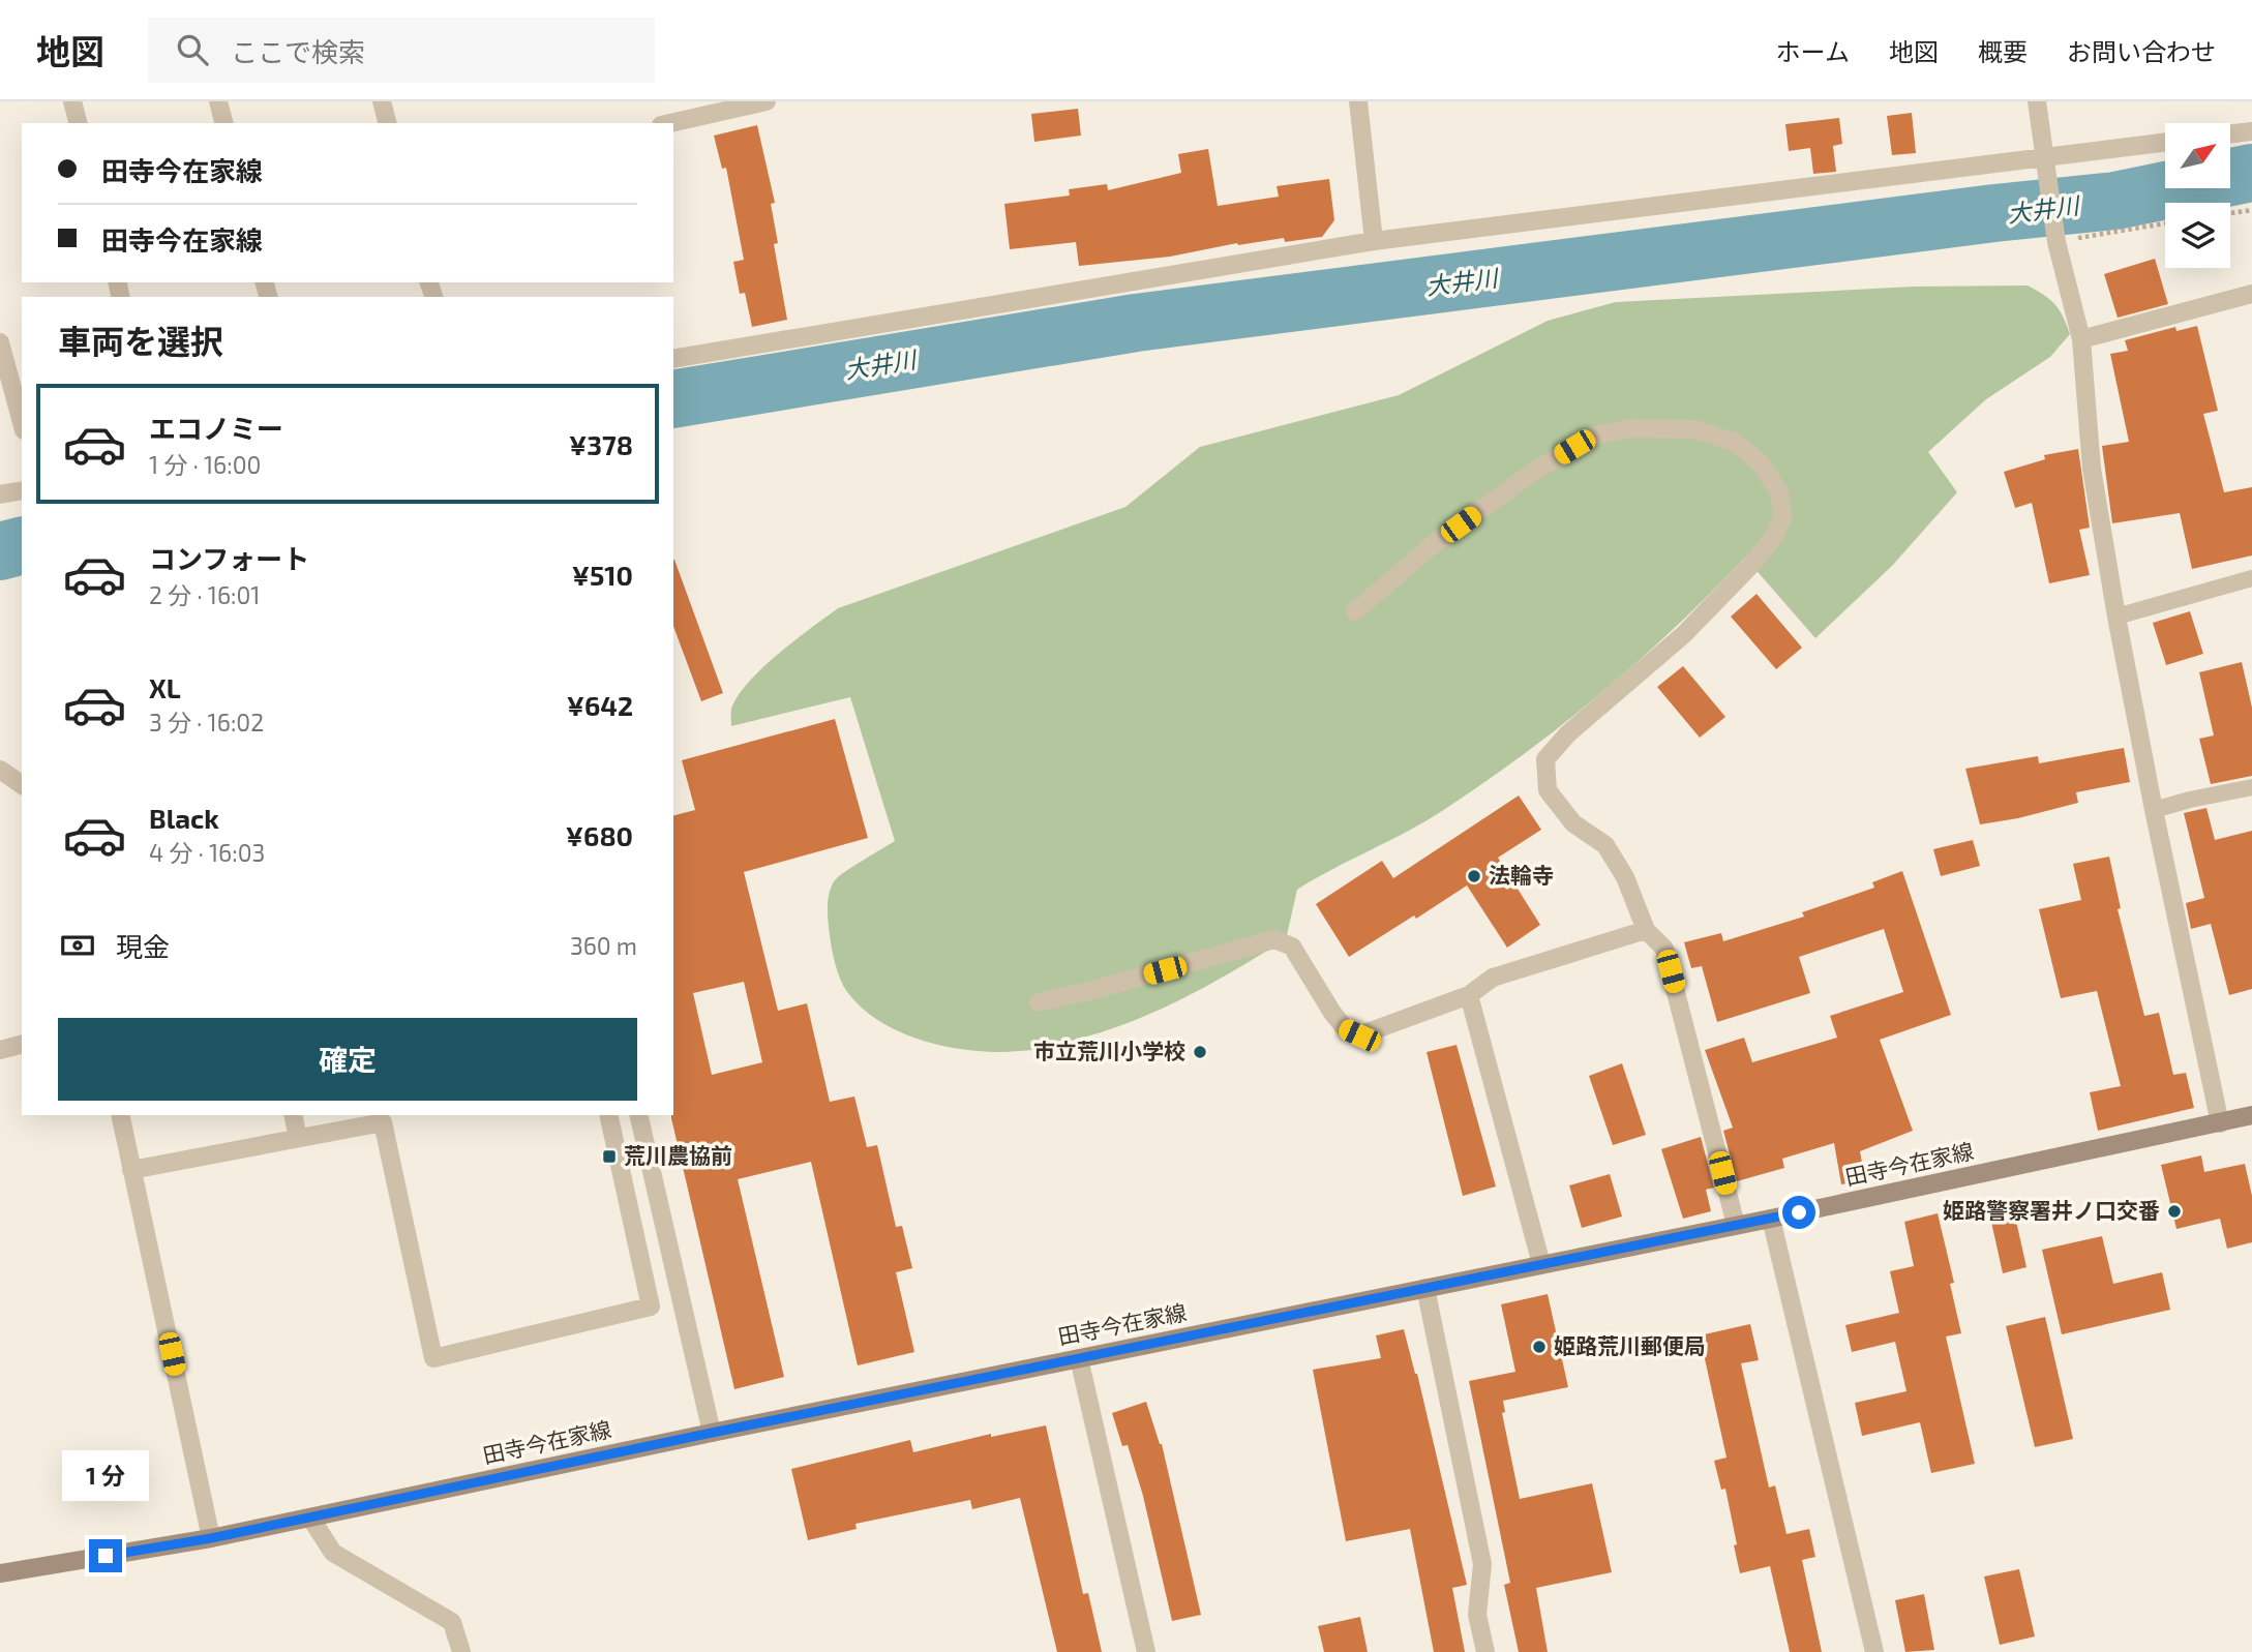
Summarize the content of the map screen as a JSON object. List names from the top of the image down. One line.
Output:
{"streets":{"main road":["田寺今在家線"]},"water":["大井川"],"places":{"other":["法輪寺","市立荒川小学校","姫路警察署井ノ口交番","姫路荒川郵便局"],"transit":["荒川農協前"]},"north":"top right","page":{"header":"地図","search":"ここで検索","nav":["ホーム","地図","概要","お問い合わせ"],"banner":["田寺今在家線","田寺今在家線"],"heading":"車両を選択","list":[{"name":"エコノミー","note":"1 分 · 16:00","value":"¥378"},{"name":"コンフォート","note":"2 分 · 16:01","value":"¥510"},{"name":"XL","note":"3 分 · 16:02","value":"¥642"},{"name":"Black","note":"4 分 · 16:03","value":"¥680"}],"pay":["現金","360 m"],"buttons":"確定","bubble":"1 分"}}
